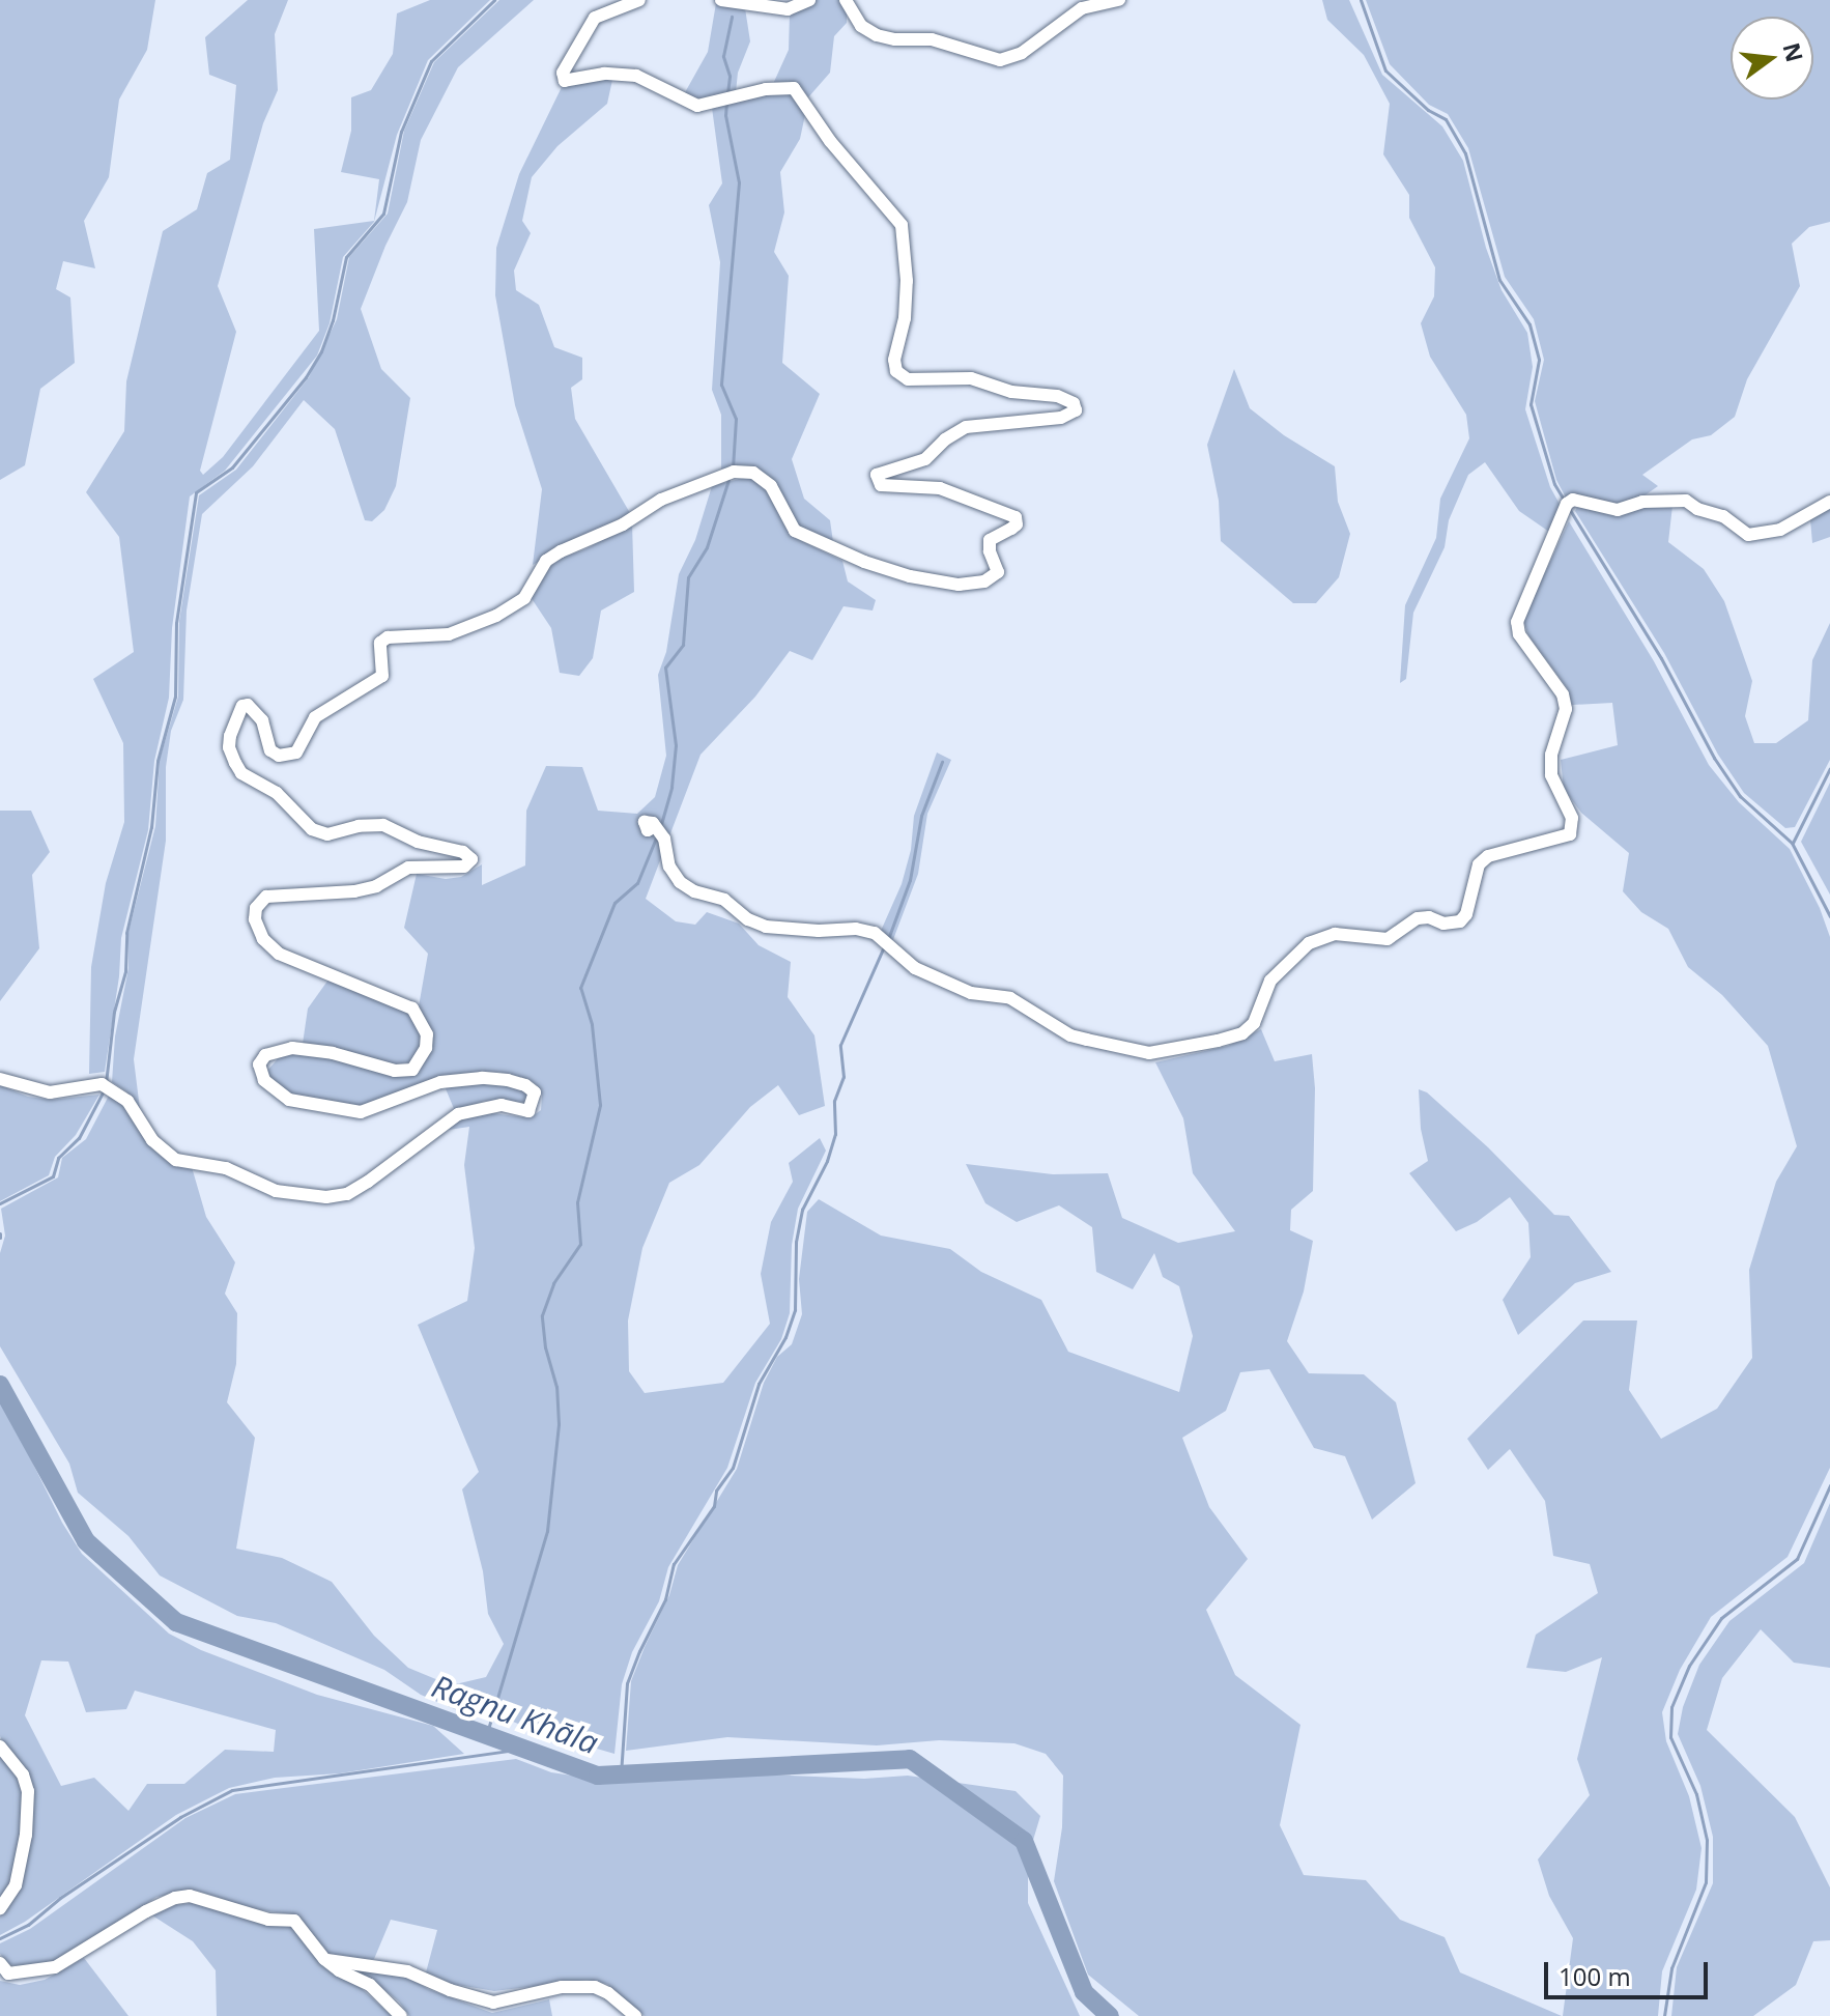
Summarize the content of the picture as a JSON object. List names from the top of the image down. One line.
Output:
{"water":["Ragnu Khāla"],"scale_bar":"100 m","north":"right"}
